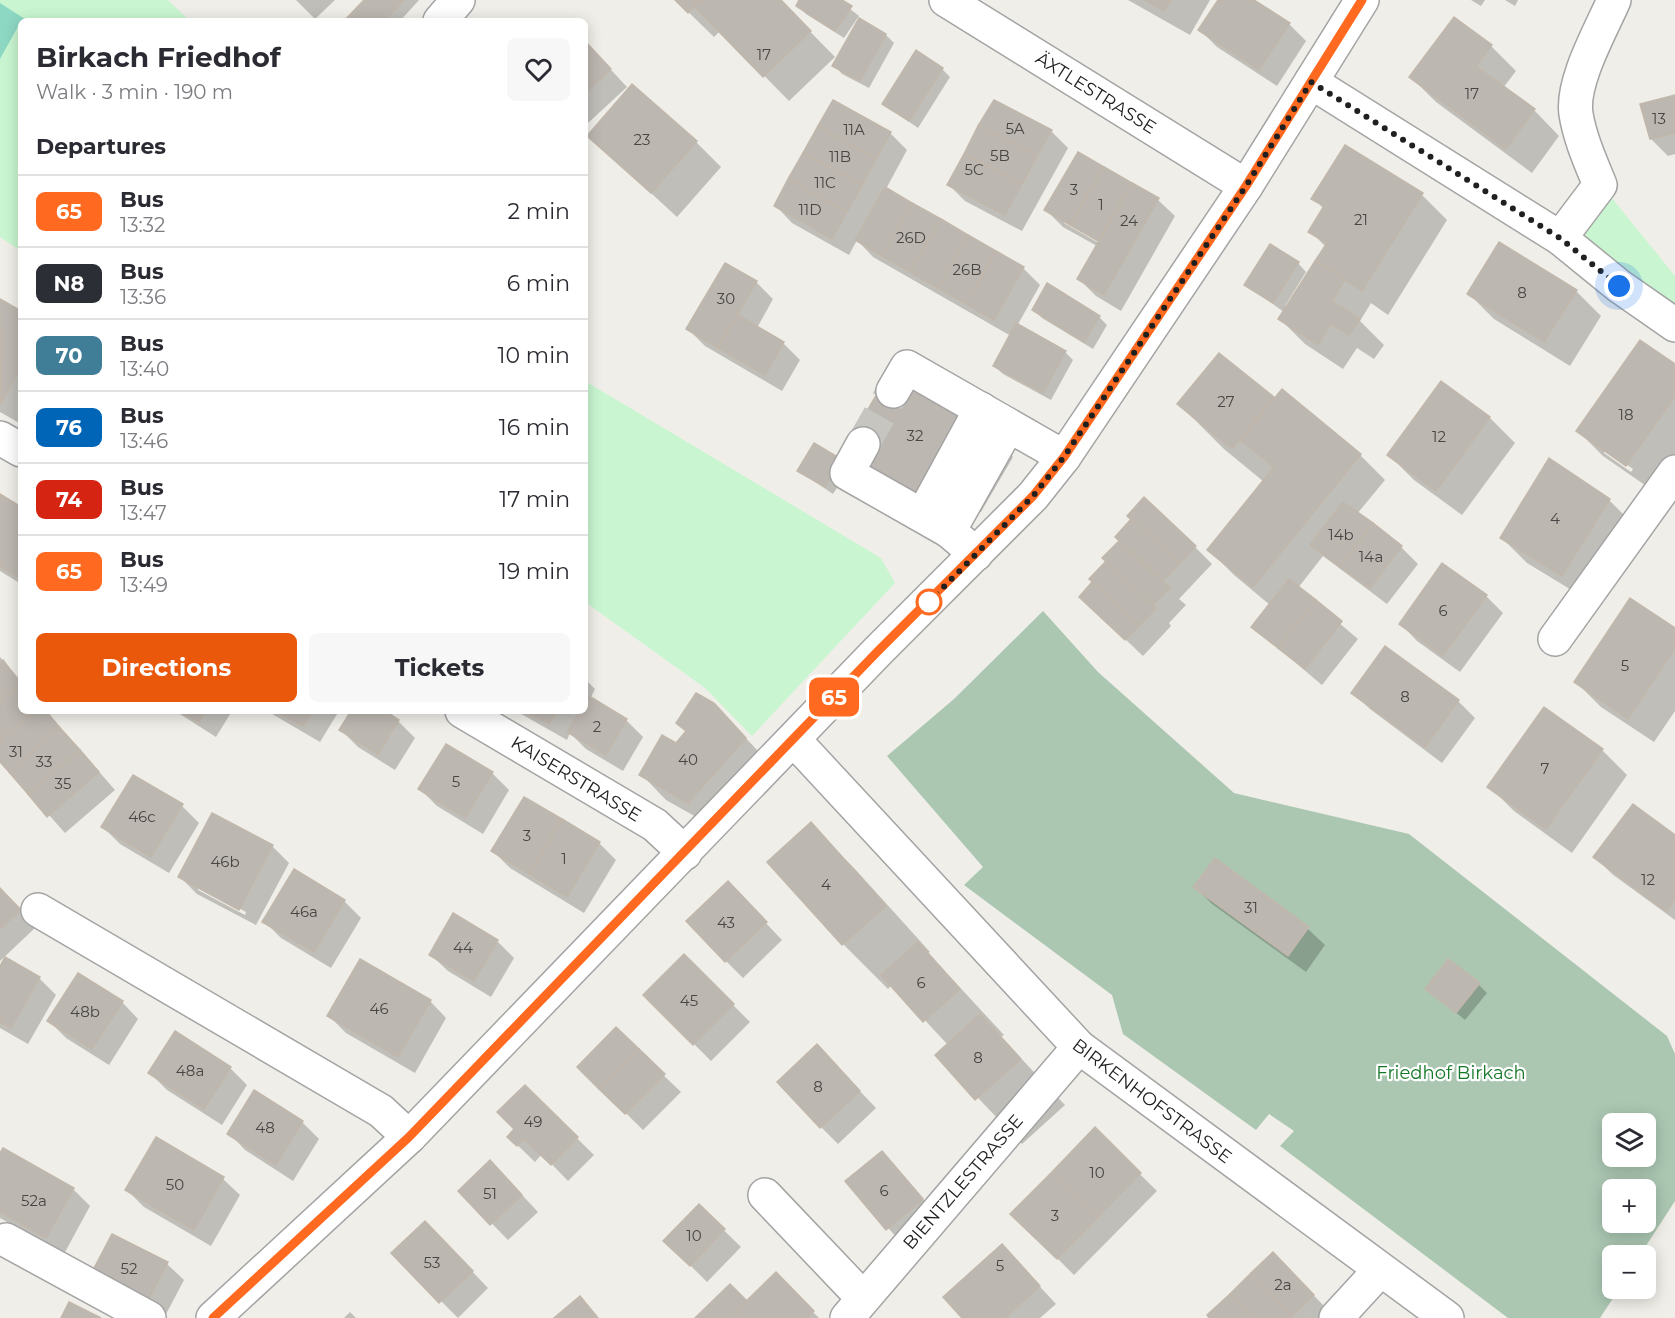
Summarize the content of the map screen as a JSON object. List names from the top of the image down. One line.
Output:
{"streets":{"street":["ÄXTLESTRASSE","KAISERSTRASSE","BIRKENHOFSTRASSE","BIENTZLESTRASSE"]},"crossings":[["BIRKENHOFSTRASSE","BIENTZLESTRASSE"]],"parks":["Friedhof Birkach"],"lines":["bus line 65"],"house_numbers":["17","17","13","5A","11A","23","5B","11B","5C","11C","3","1","11D","21","24","26D","26B","8","30","27","18","32","12","4","14b","14a","6","5","8","2","31","40","33","7","5","35","46c","3","1","46b","12","4","31","46a","43","44","6","45","46","48b","8","48a","8","49","48","10","50","6","51","52a","3","10","53","5","52","2a"],"page":{"on_map":"65","heading":[["Birkach Friedhof","Walk · 3 min · 190 m"],"Departures"],"list":[{"mark":"65","name":"Bus","note":"13:32","value":"2 min"},{"mark":"N8","name":"Bus","note":"13:36","value":"6 min"},{"mark":"70","name":"Bus","note":"13:40","value":"10 min"},{"mark":"76","name":"Bus","note":"13:46","value":"16 min"},{"mark":"74","name":"Bus","note":"13:47","value":"17 min"},{"mark":"65","name":"Bus","note":"13:49","value":"19 min"}],"buttons":["Directions","Tickets"],"map_buttons":["+","−"]}}
